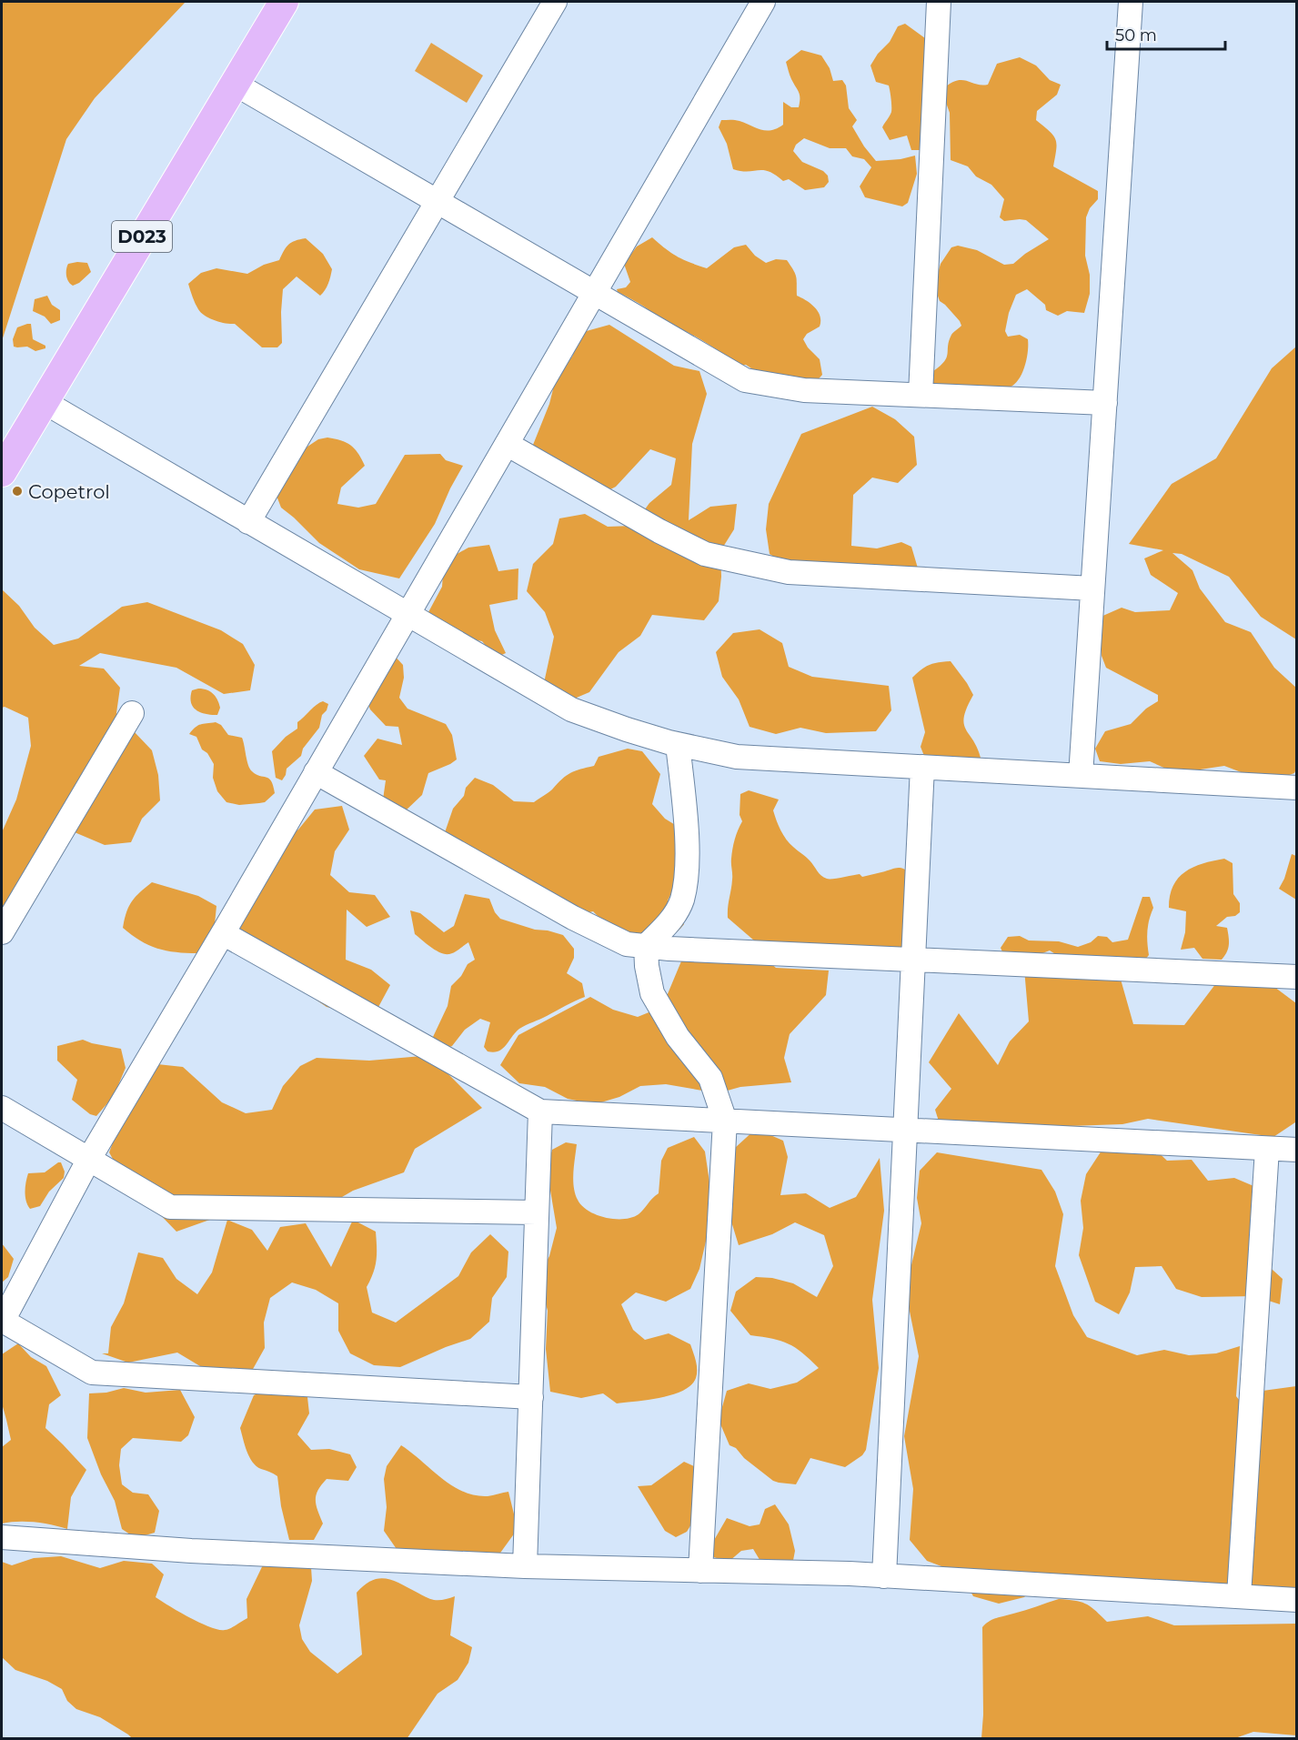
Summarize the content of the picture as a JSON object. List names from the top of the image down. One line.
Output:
{"streets":{"main road":["D023"]},"places":["Copetrol"],"scale_bar":"50 m"}
